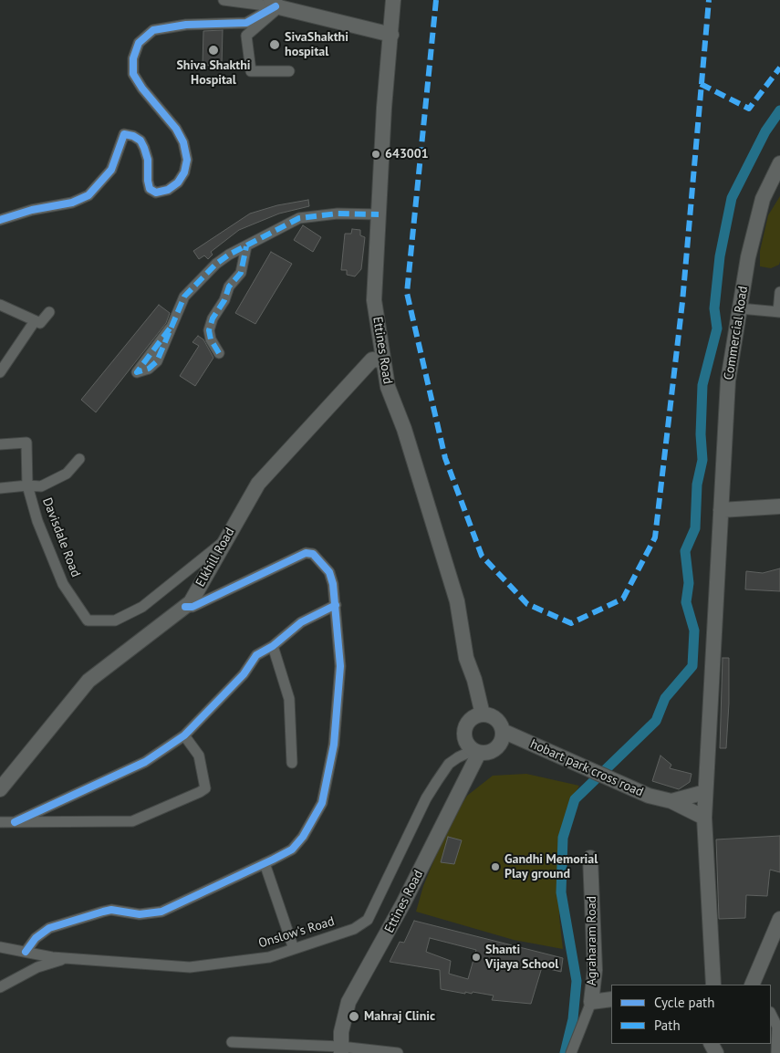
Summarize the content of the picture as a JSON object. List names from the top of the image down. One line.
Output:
{"streets":{"main road":["Commercial Road","Ettines Road","Elkhill Road","hobart park cross road","Agraharam Road"],"street":["Davisdale Road","Onslow's Road"]},"crossings":[["Commercial Road","hobart park cross road"],["Ettines Road","Elkhill Road"],["Ettines Road","hobart park cross road"],["Ettines Road","Onslow's Road"],["Davisdale Road","Elkhill Road"],["hobart park cross road","Onslow's Road"]],"places":["SivaShakthi hospital","Shiva Shakthi Hospital","643001","Gandhi Memorial Play ground","Shanti Vijaya School","Mahraj Clinic"],"legend":["Cycle path","Path"]}
